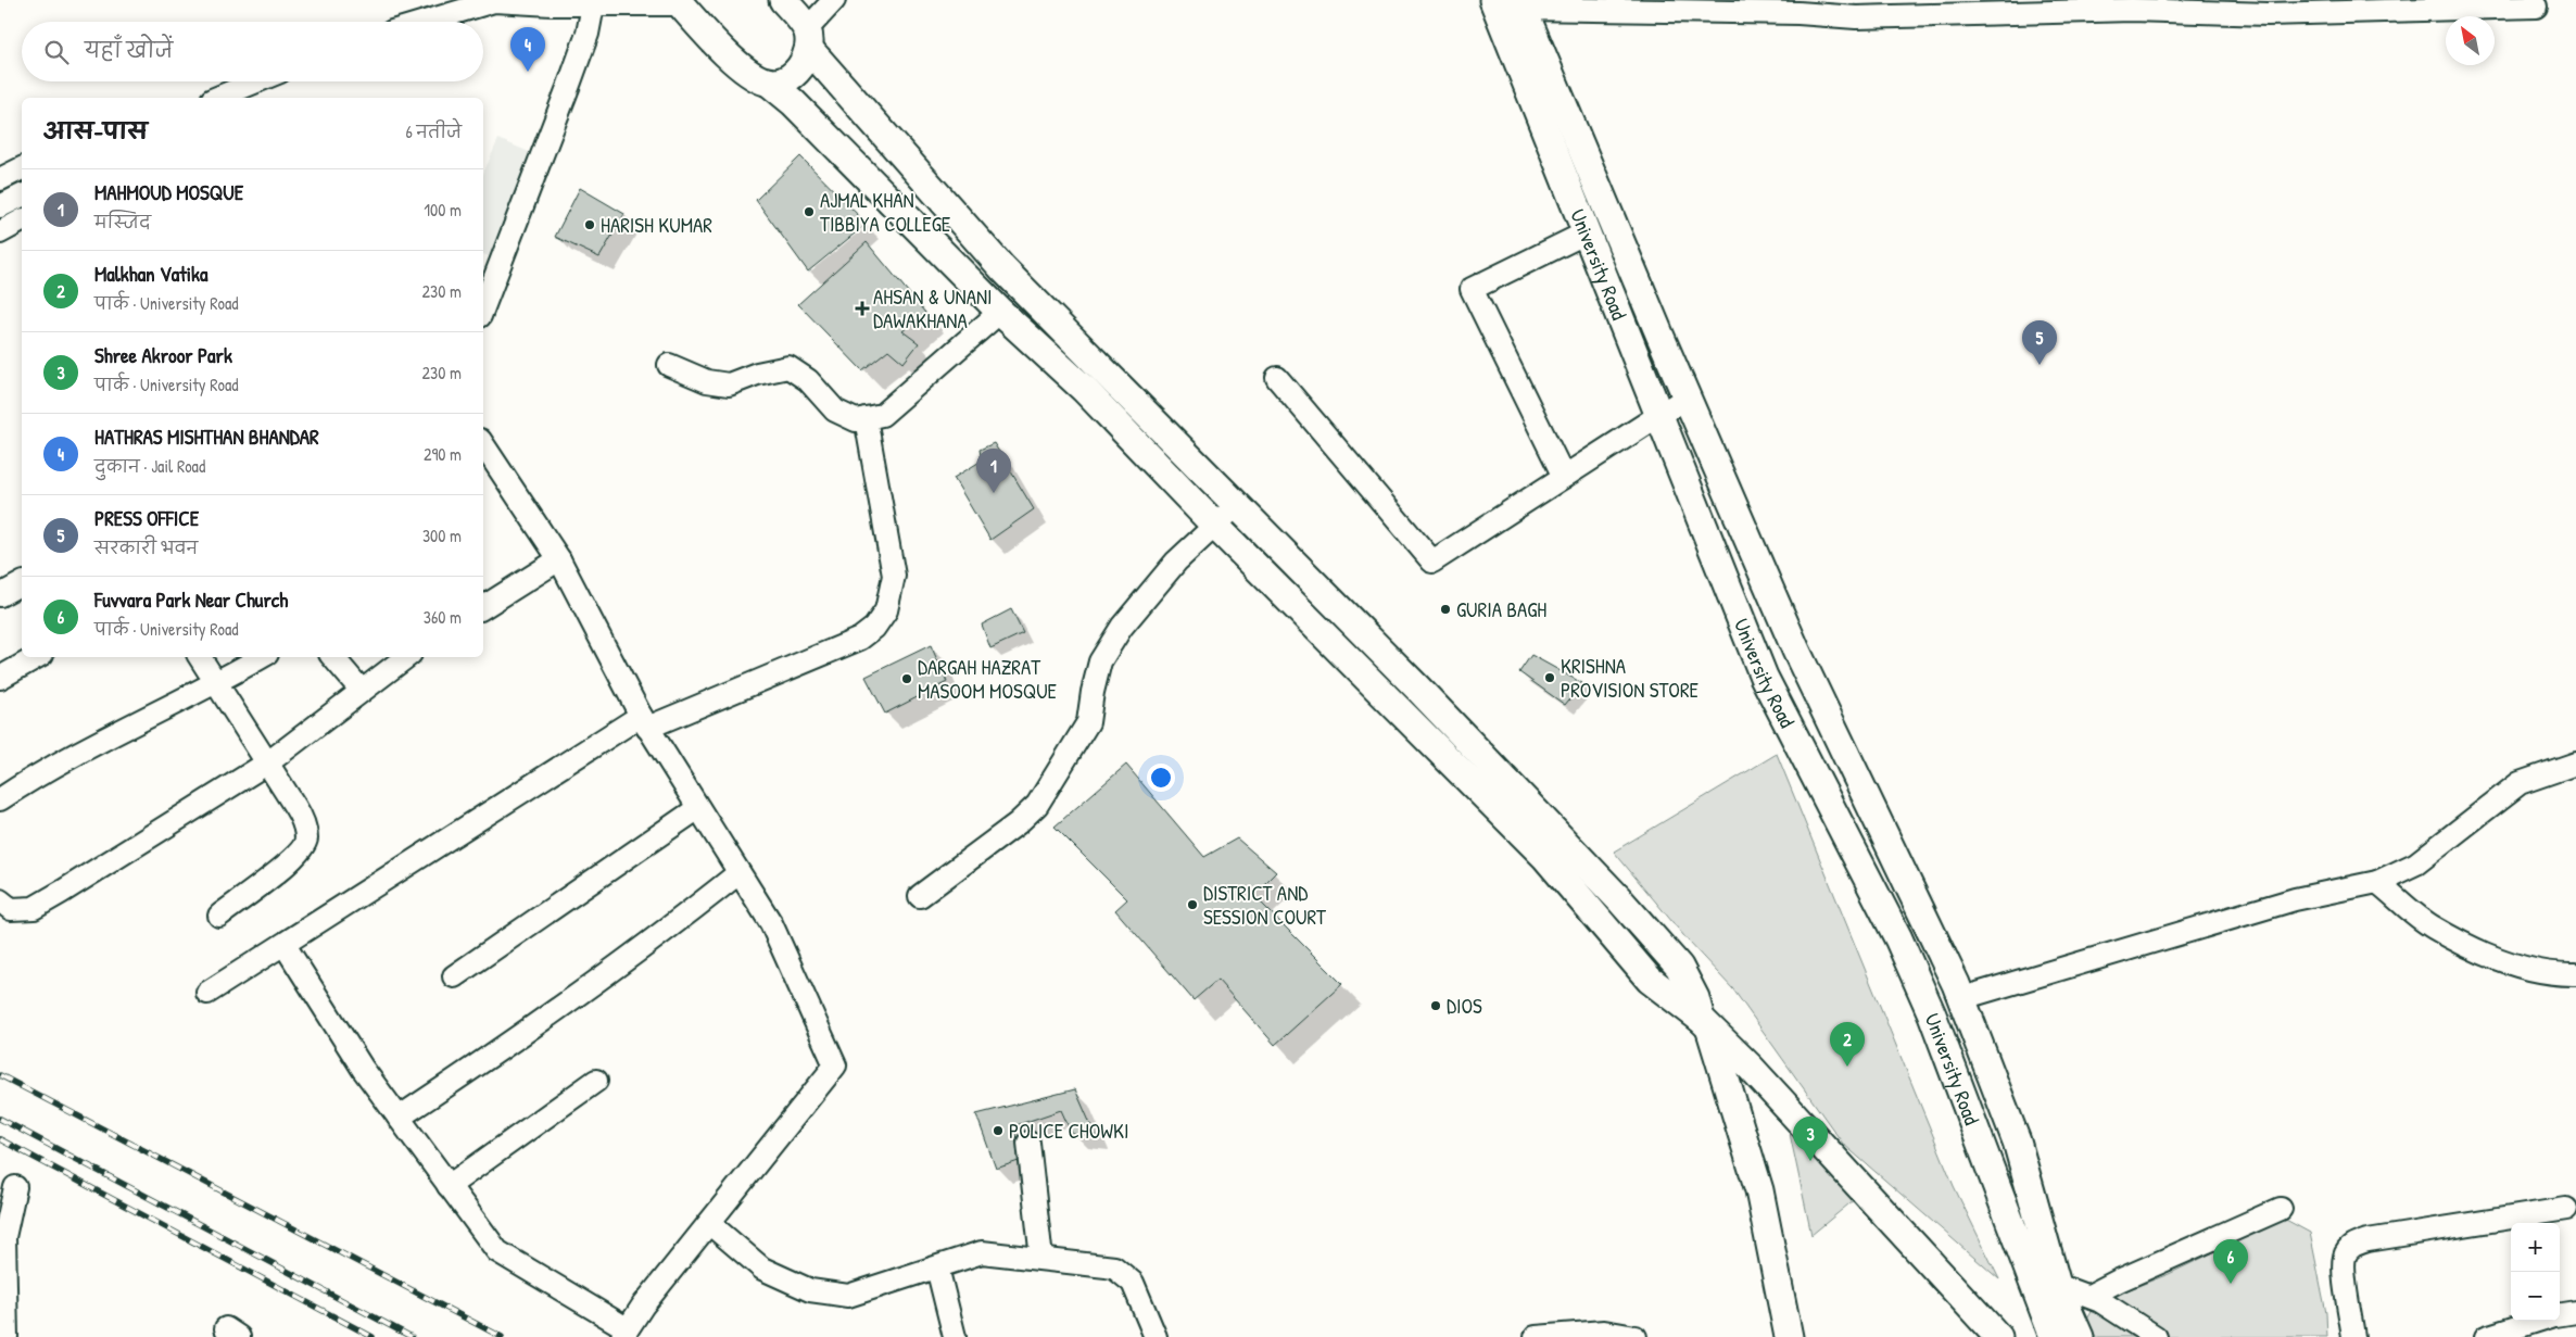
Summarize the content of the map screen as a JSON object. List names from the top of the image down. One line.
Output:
{"streets":{"main road":["University Road"]},"places":{"other":["AJMAL KHAN TIBBIYA COLLEGE","HARISH KUMAR","GURIA BAGH","KRISHNA PROVISION STORE","DARGAH HAZRAT MASOOM MOSQUE","DISTRICT AND SESSION COURT","DIOS","POLICE CHOWKI"],"health":["AHSAN & UNANI DAWAKHANA"]},"north":"top left","page":{"search":"यहाँ खोजें","pins":["4","5","1","2","3","6"],"heading":["आस-पास","6 नतीजे"],"list":[{"mark":"1","name":"MAHMOUD MOSQUE","note":"मस्जिद","value":"100 m"},{"mark":"2","name":"Malkhan Vatika","note":"पार्क · University Road","value":"230 m"},{"mark":"3","name":"Shree Akroor Park","note":"पार्क · University Road","value":"230 m"},{"mark":"4","name":"HATHRAS MISHTHAN BHANDAR","note":"दुकान · Jail Road","value":"290 m"},{"mark":"5","name":"PRESS OFFICE","note":"सरकारी भवन","value":"300 m"},{"mark":"6","name":"Fuvvara Park Near Church","note":"पार्क · University Road","value":"360 m"}],"map_buttons":["+","−"]}}
